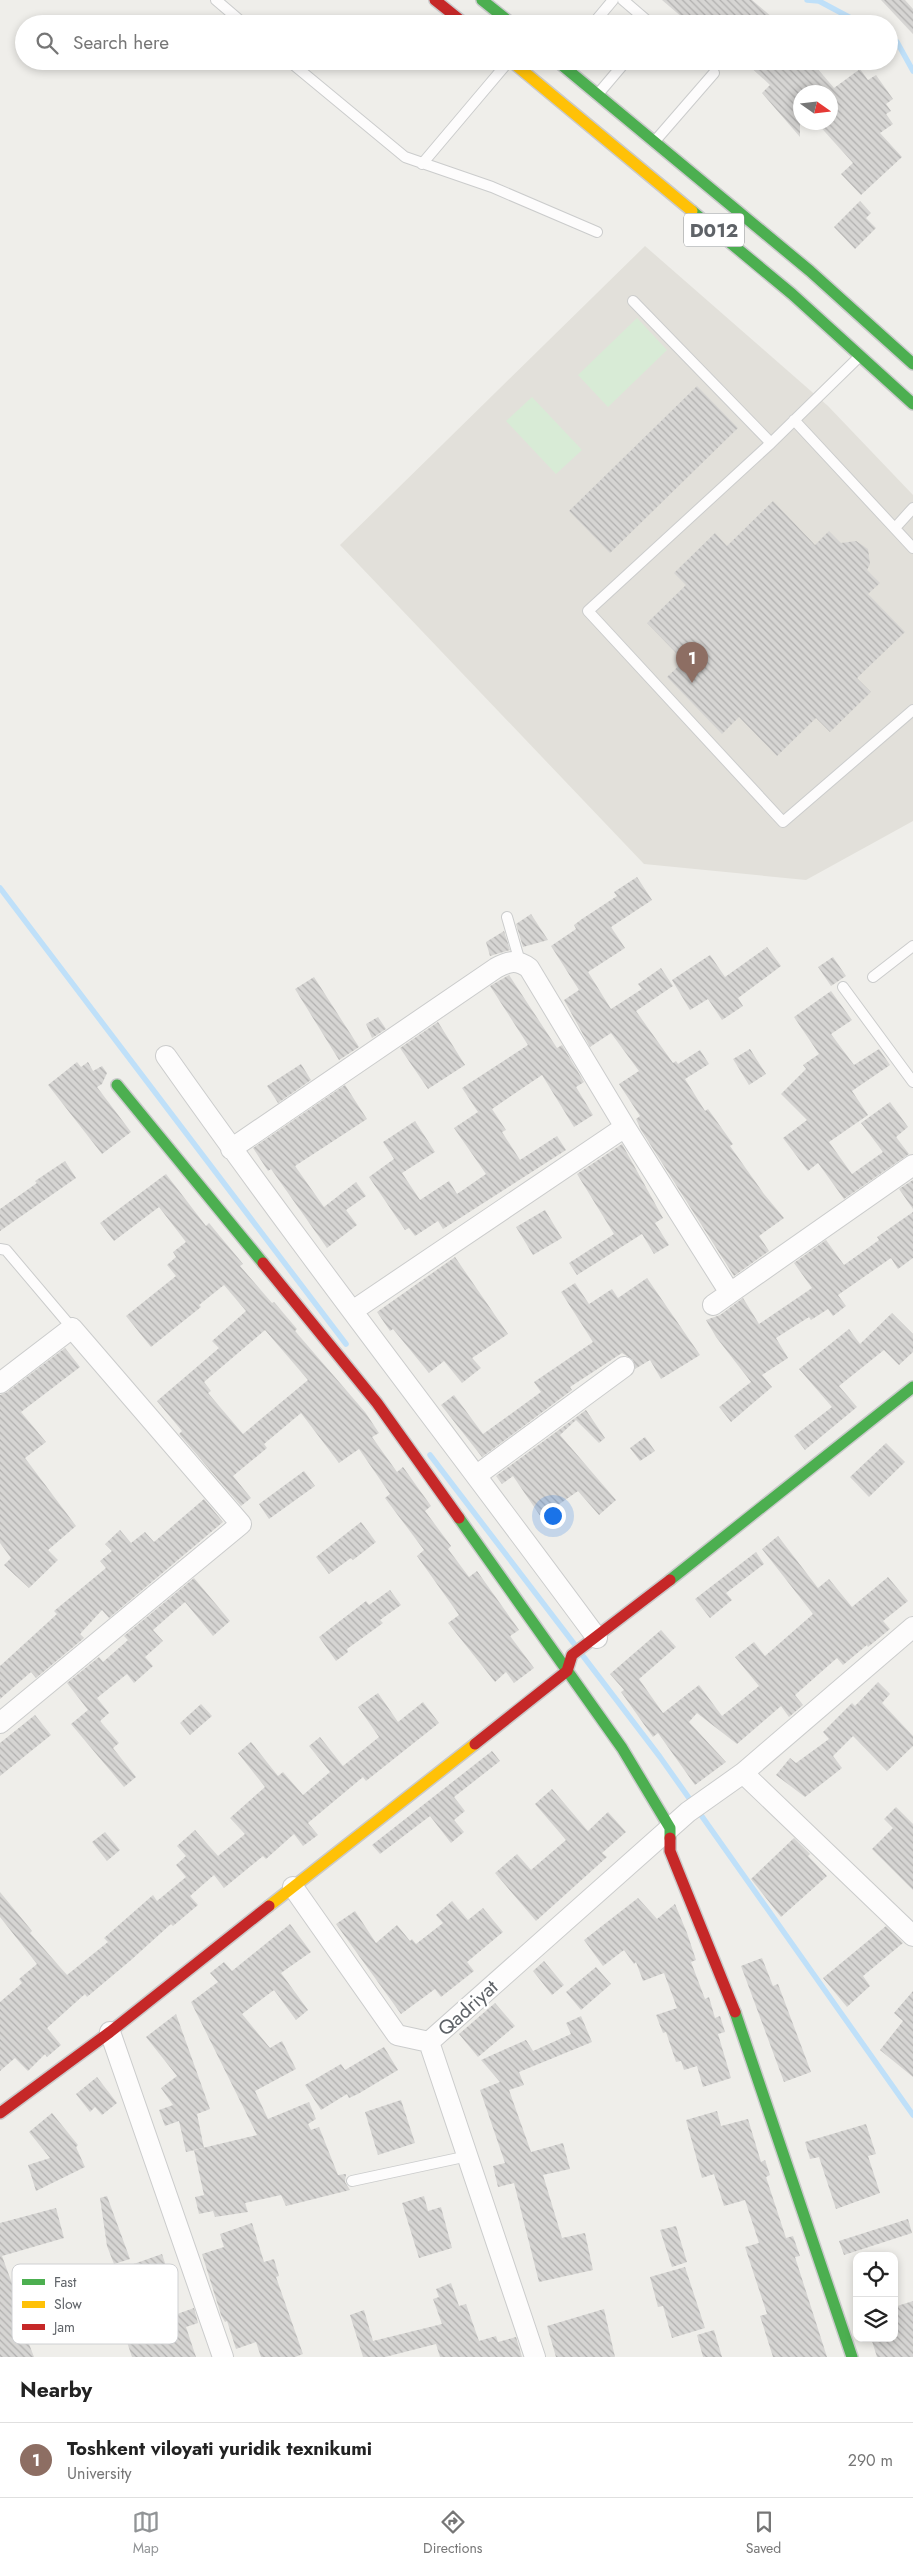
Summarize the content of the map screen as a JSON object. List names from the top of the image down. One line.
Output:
{"streets":{"main road":["D012"],"street":["Qadriyat"]},"legend":["Fast","Slow","Jam"],"north":"right","page":{"search":"Search here","pins":"1","heading":"Nearby","list":[{"mark":"1","name":"Toshkent viloyati yuridik texnikumi","note":"University","value":"290 m"}],"nav":["Map","Directions","Saved"]}}
